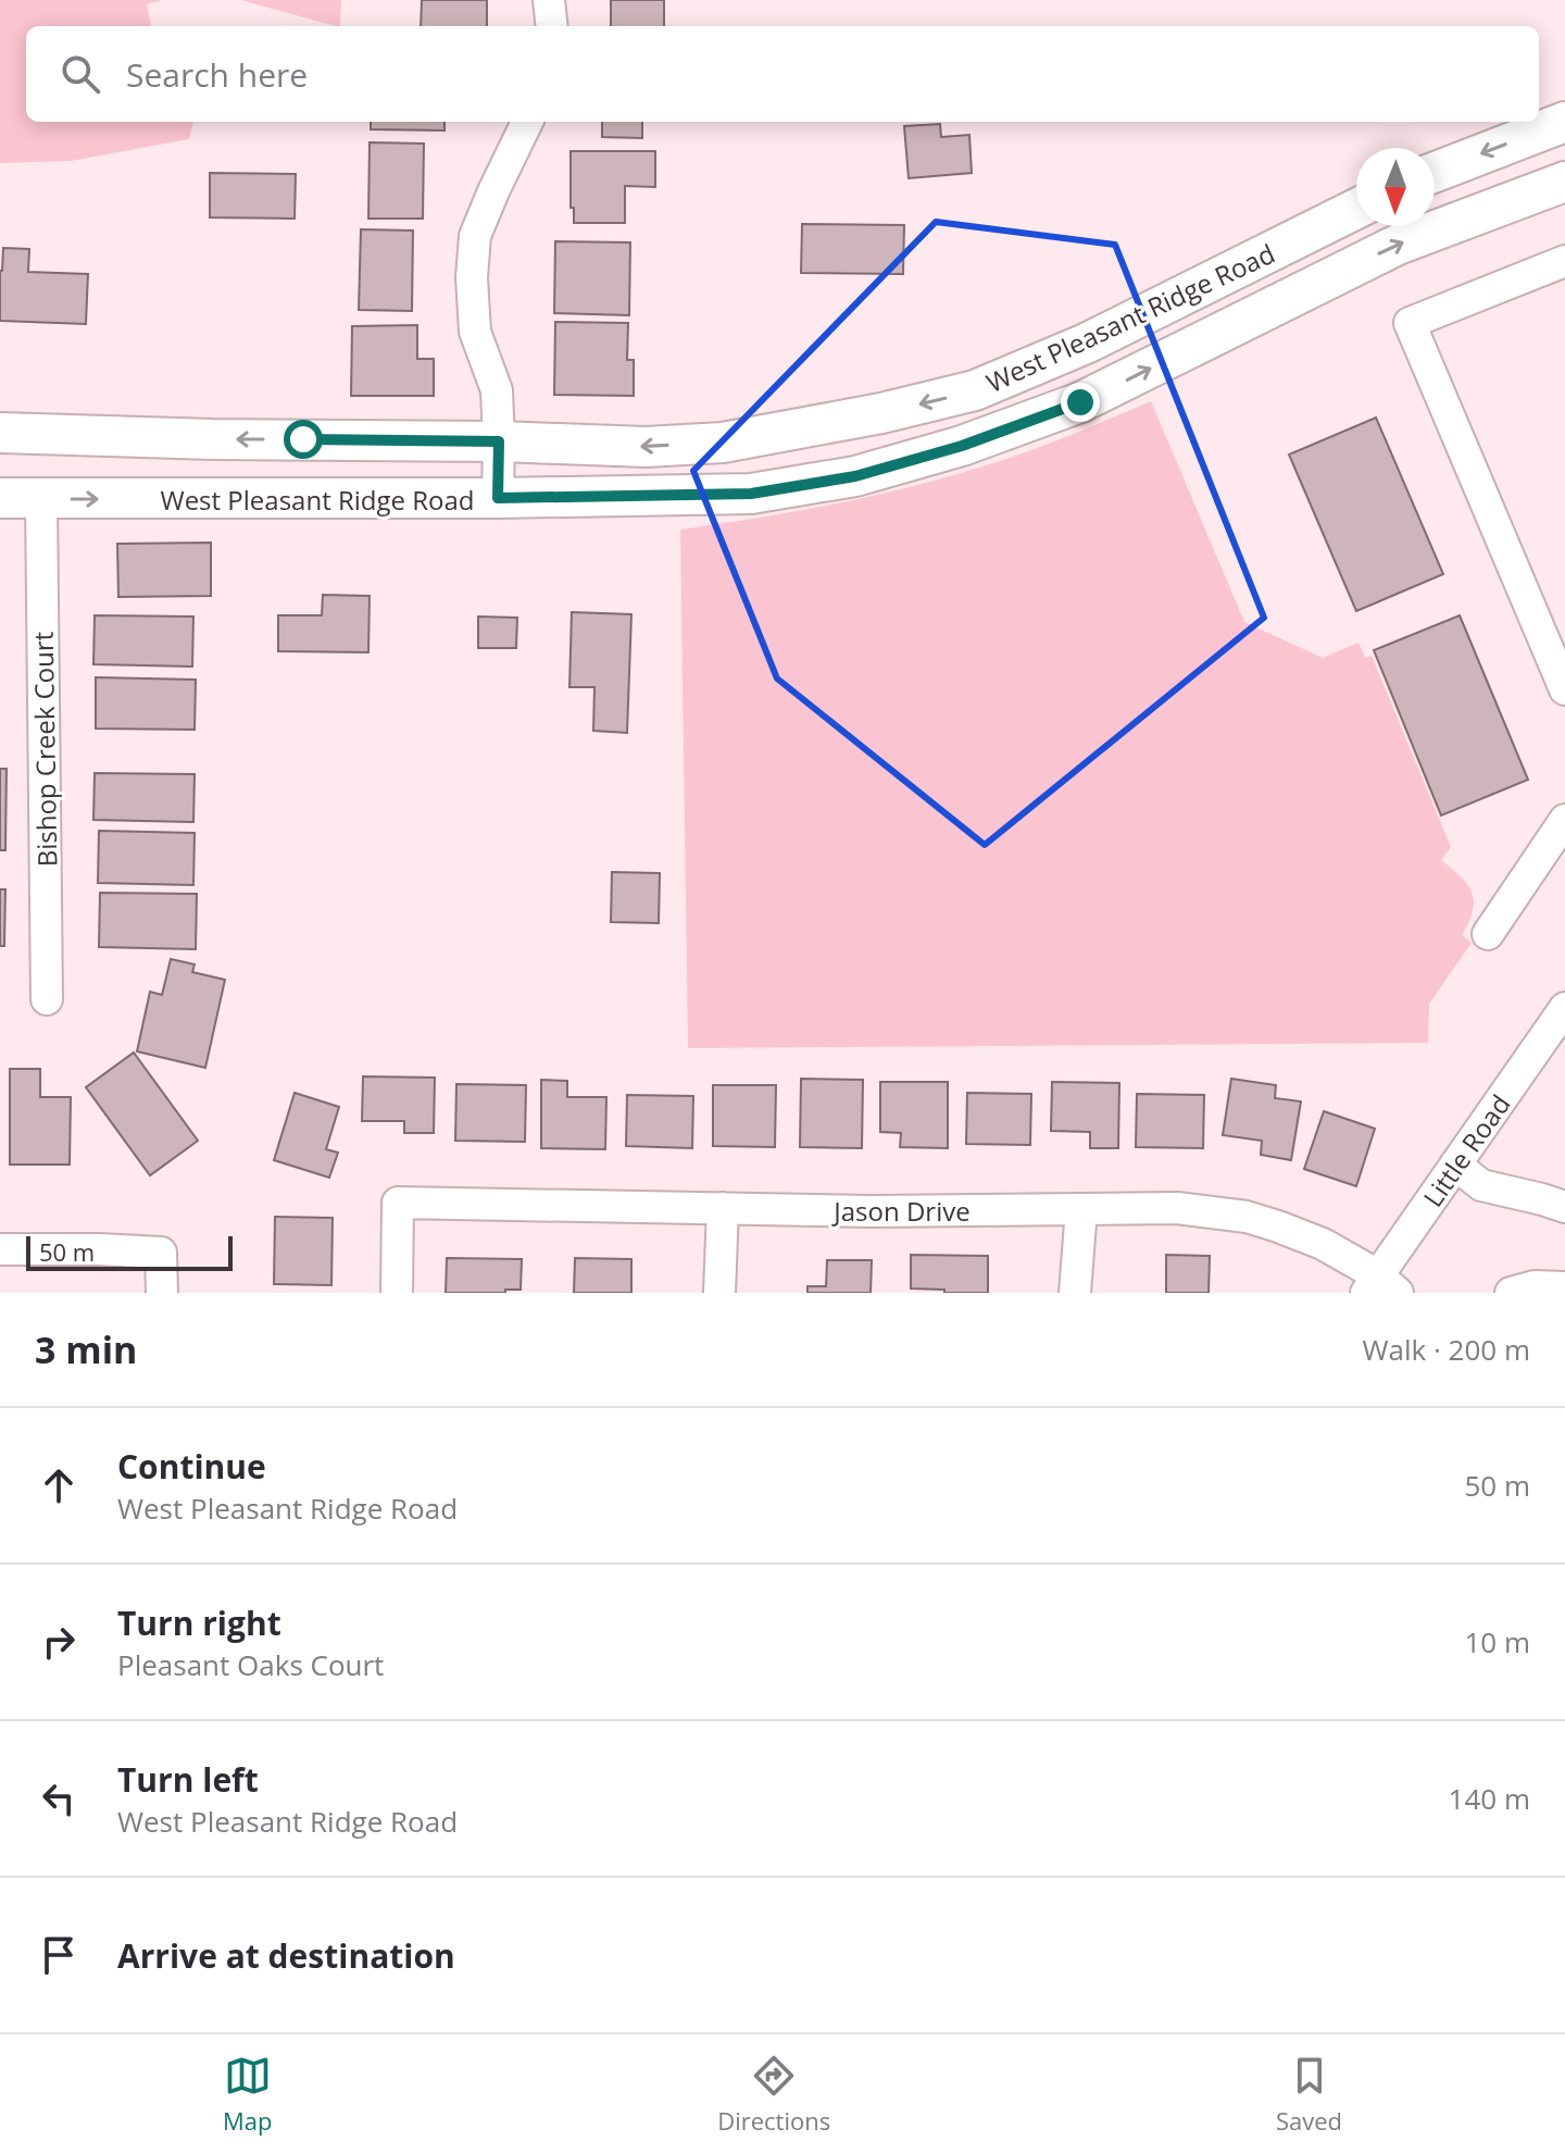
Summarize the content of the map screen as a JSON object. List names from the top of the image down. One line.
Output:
{"streets":{"main road":["West Pleasant Ridge Road"],"street":["Bishop Creek Court","Little Road","Jason Drive"]},"crossings":[["West Pleasant Ridge Road","Bishop Creek Court"],["Little Road","Jason Drive"]],"scale_bar":"50 m","north":"bottom","page":{"search":"Search here","scale":"50 m","heading":["3 min","Walk · 200 m"],"list":[["Continue","West Pleasant Ridge Road","50 m"],["Turn right","Pleasant Oaks Court","10 m"],["Turn left","West Pleasant Ridge Road","140 m"],"Arrive at destination"],"nav":["Map","Directions","Saved"]}}
